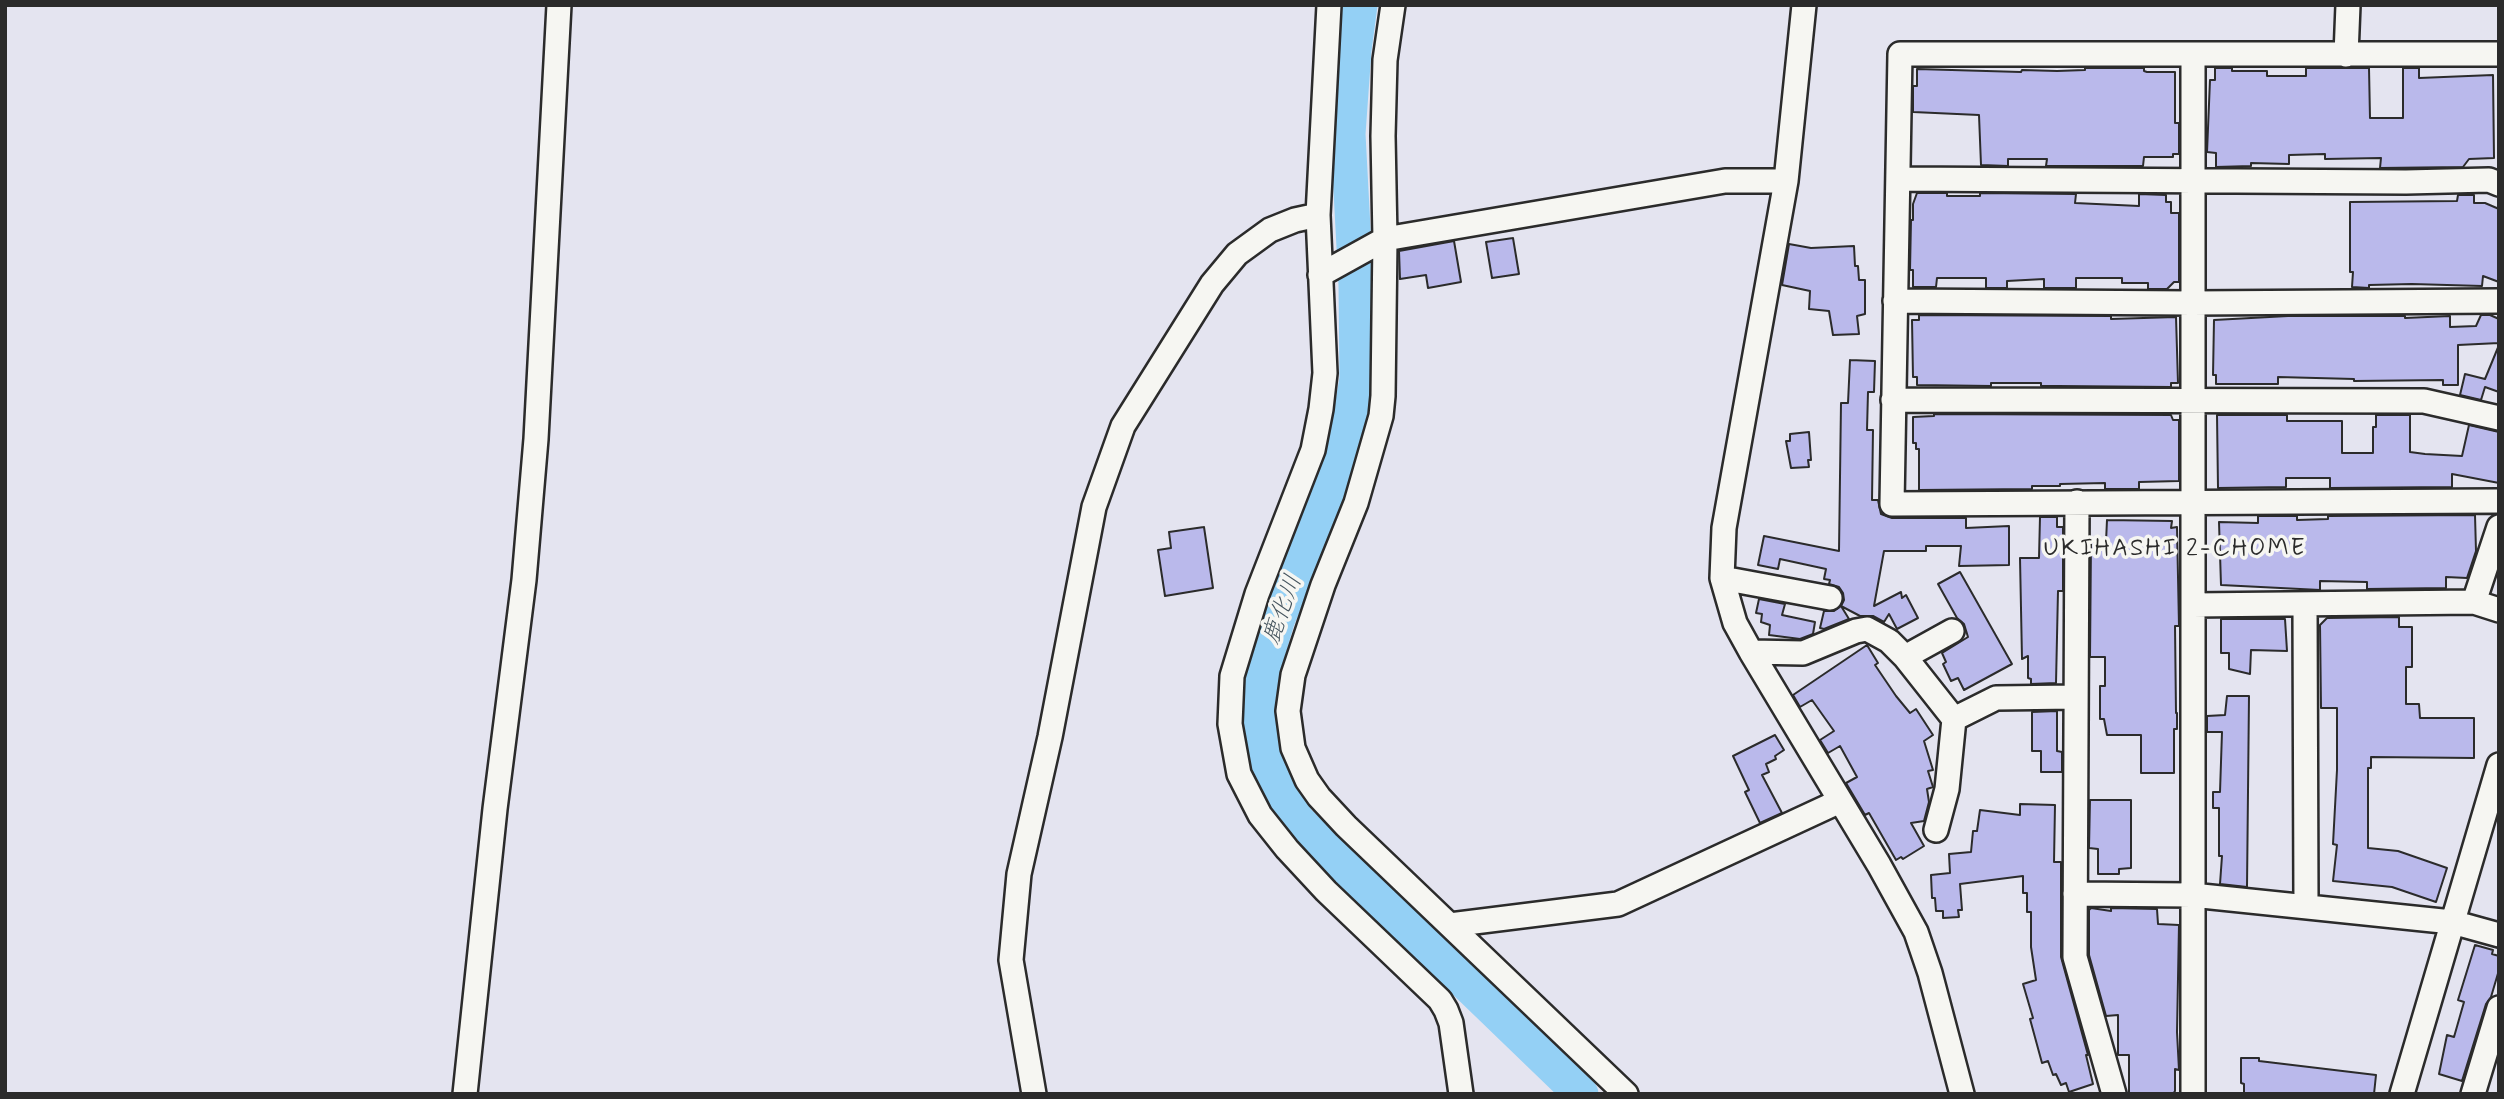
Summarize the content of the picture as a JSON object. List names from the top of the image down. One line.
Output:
{"districts":["UKIHASHI 2-CHOME"],"water":["鹿化川"]}
